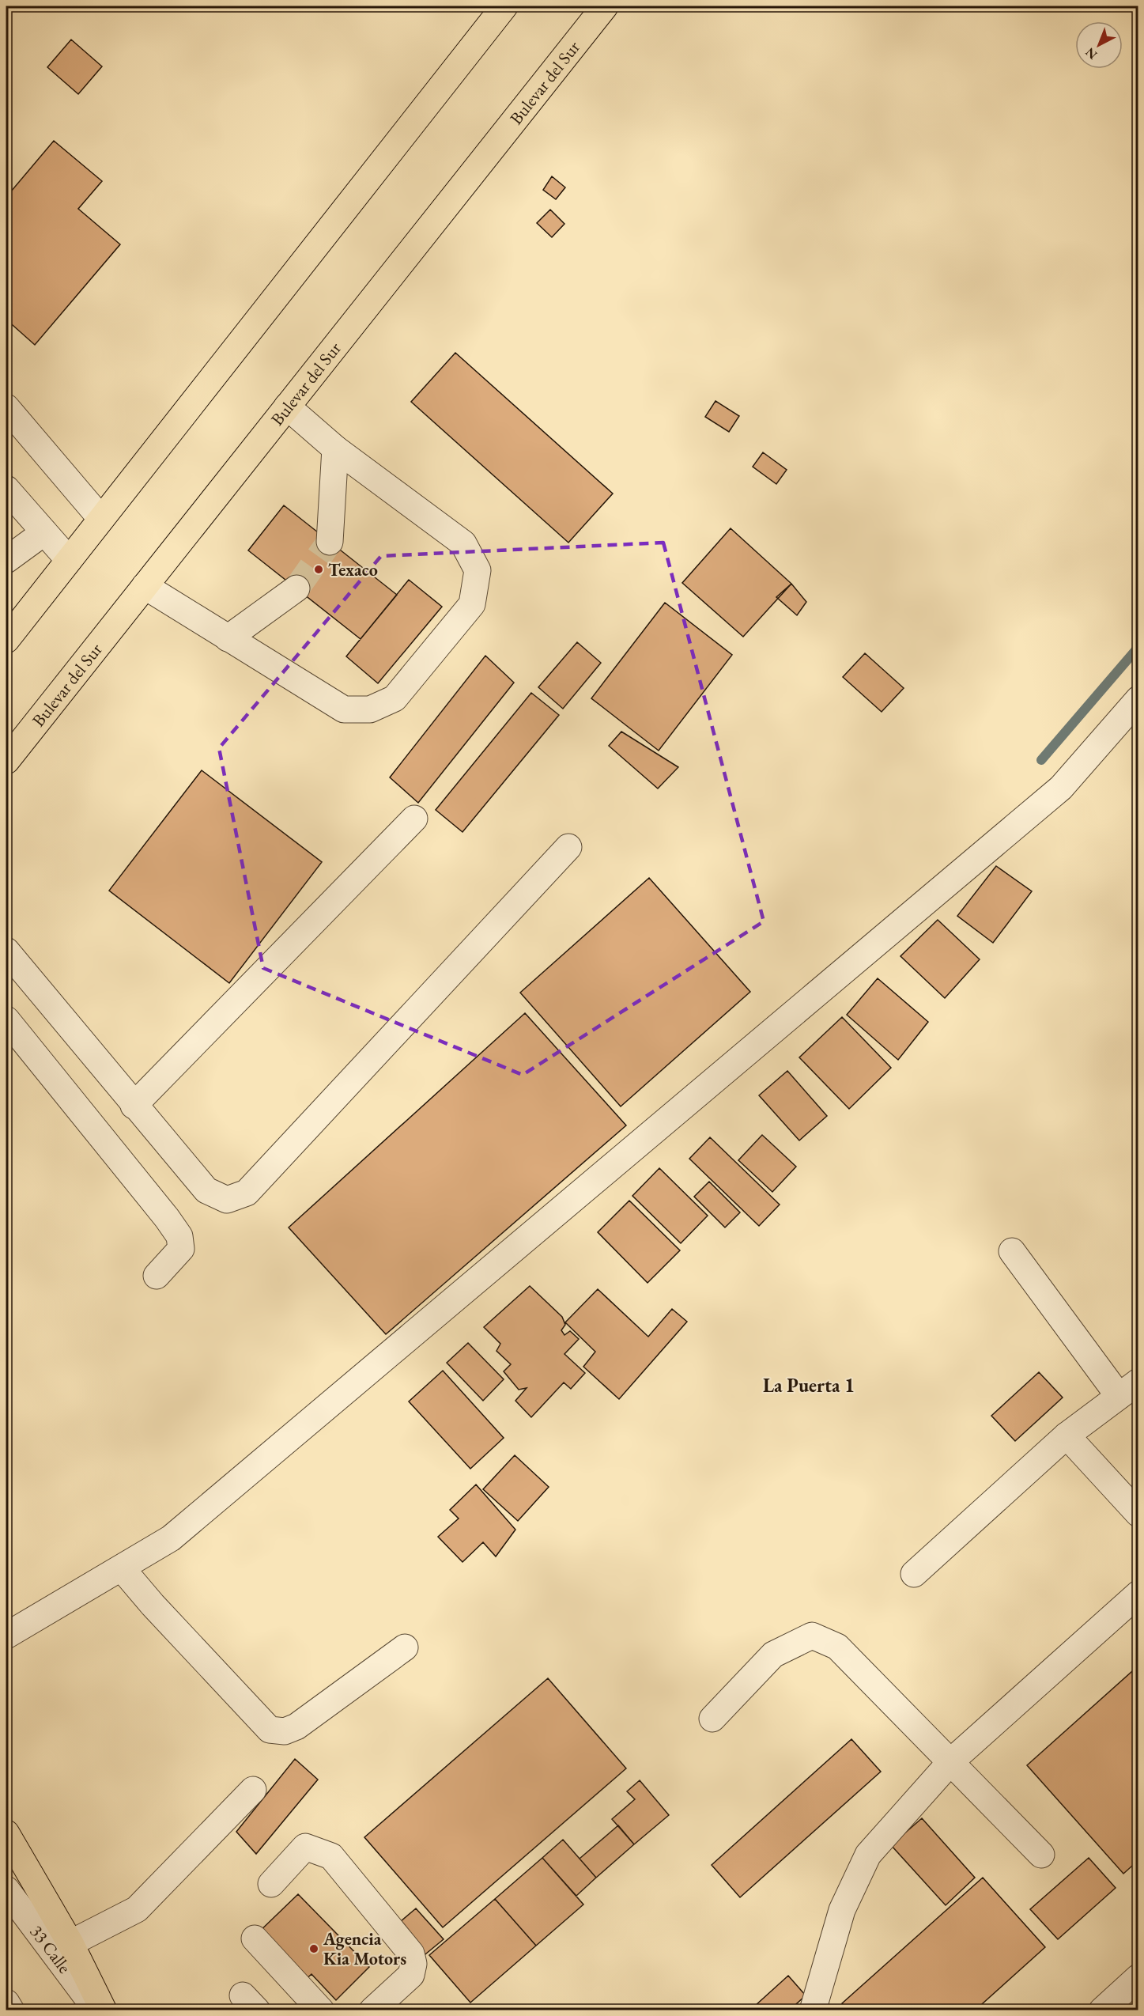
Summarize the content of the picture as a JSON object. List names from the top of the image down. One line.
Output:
{"streets":{"highway":["Bulevar del Sur"],"street":["33 Calle"]},"districts":["La Puerta 1"],"places":["Texaco","Agencia Kia Motors"],"north":"bottom left"}
